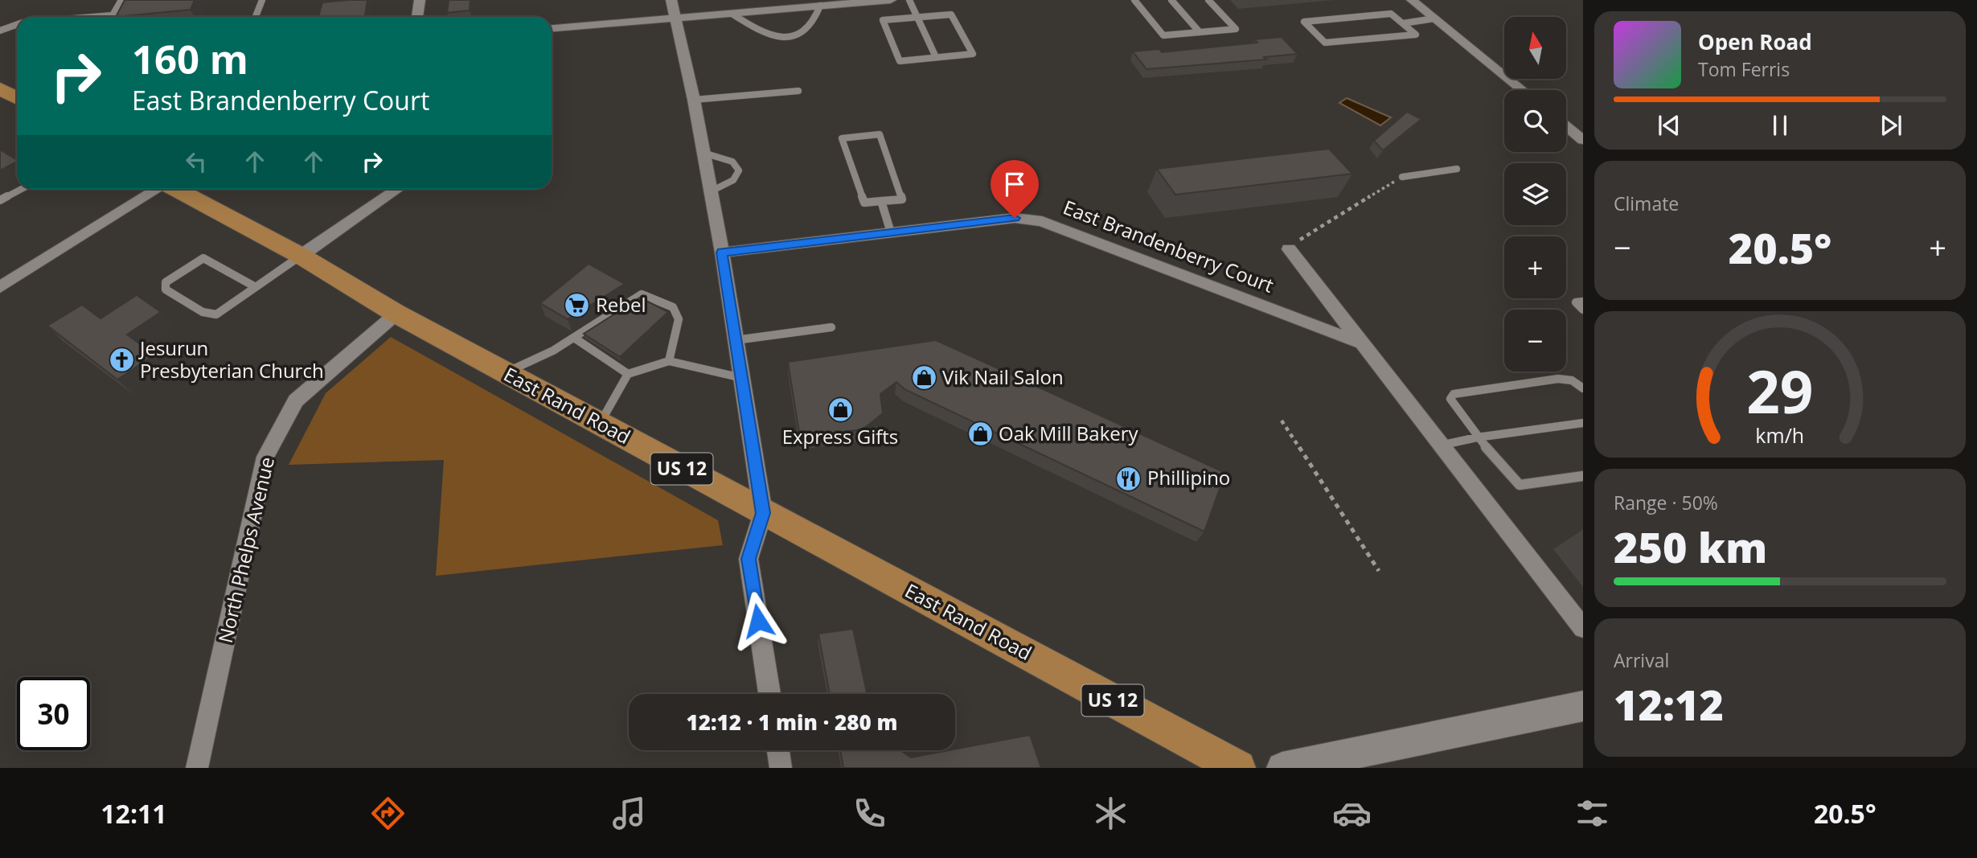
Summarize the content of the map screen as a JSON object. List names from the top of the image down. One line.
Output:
{"streets":{"main road":["East Rand Road","US 12"],"street":["East Brandenberry Court","North Phelps Avenue"]},"crossings":[["East Rand Road","North Phelps Avenue"]],"places":{"supermarket":["Rebel"],"church":["Jesurun Presbyterian Church"],"shop":["Vik Nail Salon","Express Gifts","Oak Mill Bakery"],"restaurant":["Phillipino"]},"north":"top","page":{"map_buttons":["+","−"],"turn":["160 m","East Brandenberry Court"],"song":["Open Road","Tom Ferris"],"tile":["Climate",["Range · 50%","250 km"],["Arrival","12:12"]],"heat":["−","20.5°","+"],"limit":"30","trip":"12:12 · 1 min · 280 m","tabs":["12:11","20.5°"],"gauge":["29","km/h"]}}
